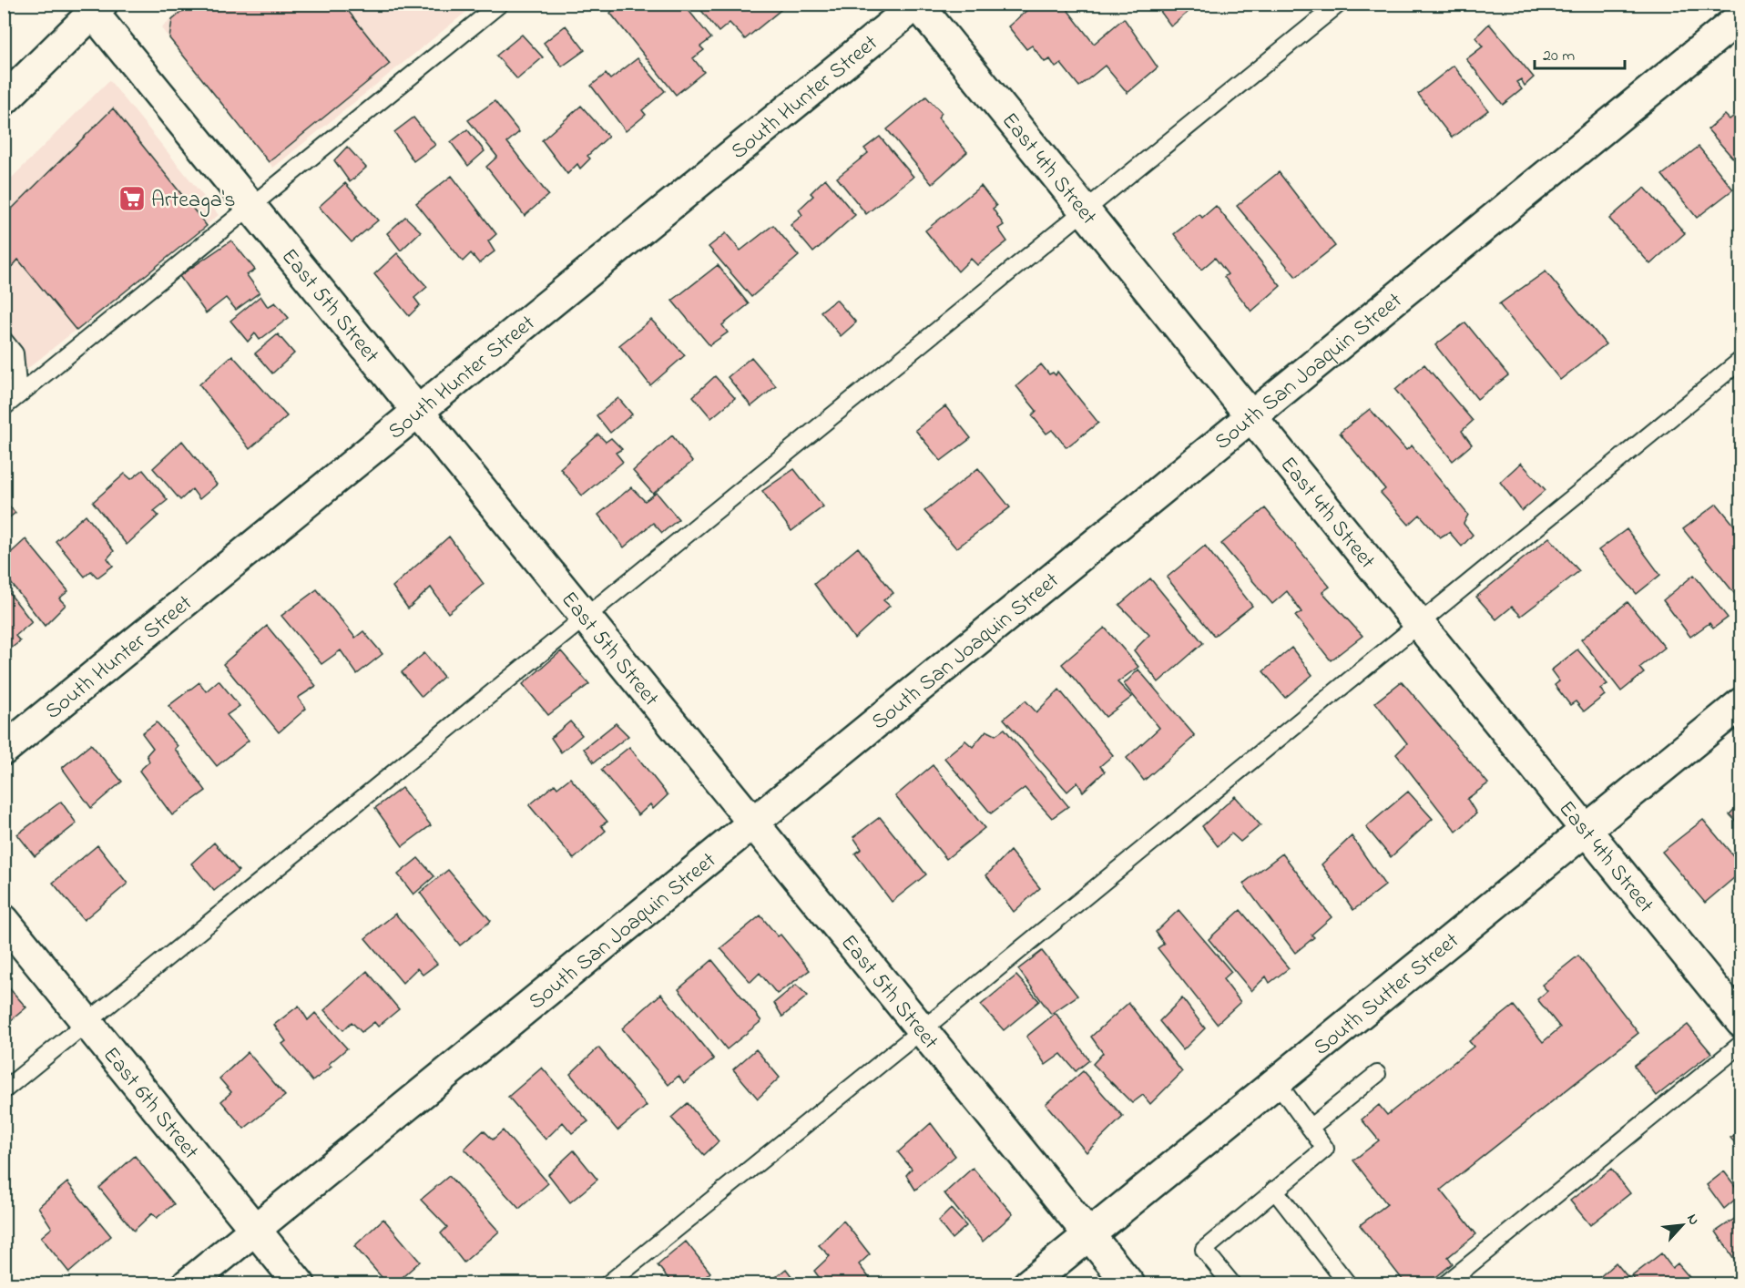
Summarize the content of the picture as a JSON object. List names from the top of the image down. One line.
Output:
{"streets":{"street":["South Hunter Street","East 4th Street","East 5th Street","South San Joaquin Street","South Sutter Street","East 6th Street"]},"crossings":[["South Hunter Street","East 4th Street"],["South Hunter Street","East 5th Street"],["East 4th Street","South San Joaquin Street"],["East 4th Street","South Sutter Street"],["East 5th Street","South San Joaquin Street"],["East 5th Street","South Sutter Street"],["South San Joaquin Street","East 6th Street"]],"places":{"supermarket":["Arteaga's"]},"scale_bar":"20 m","north":"top right"}
